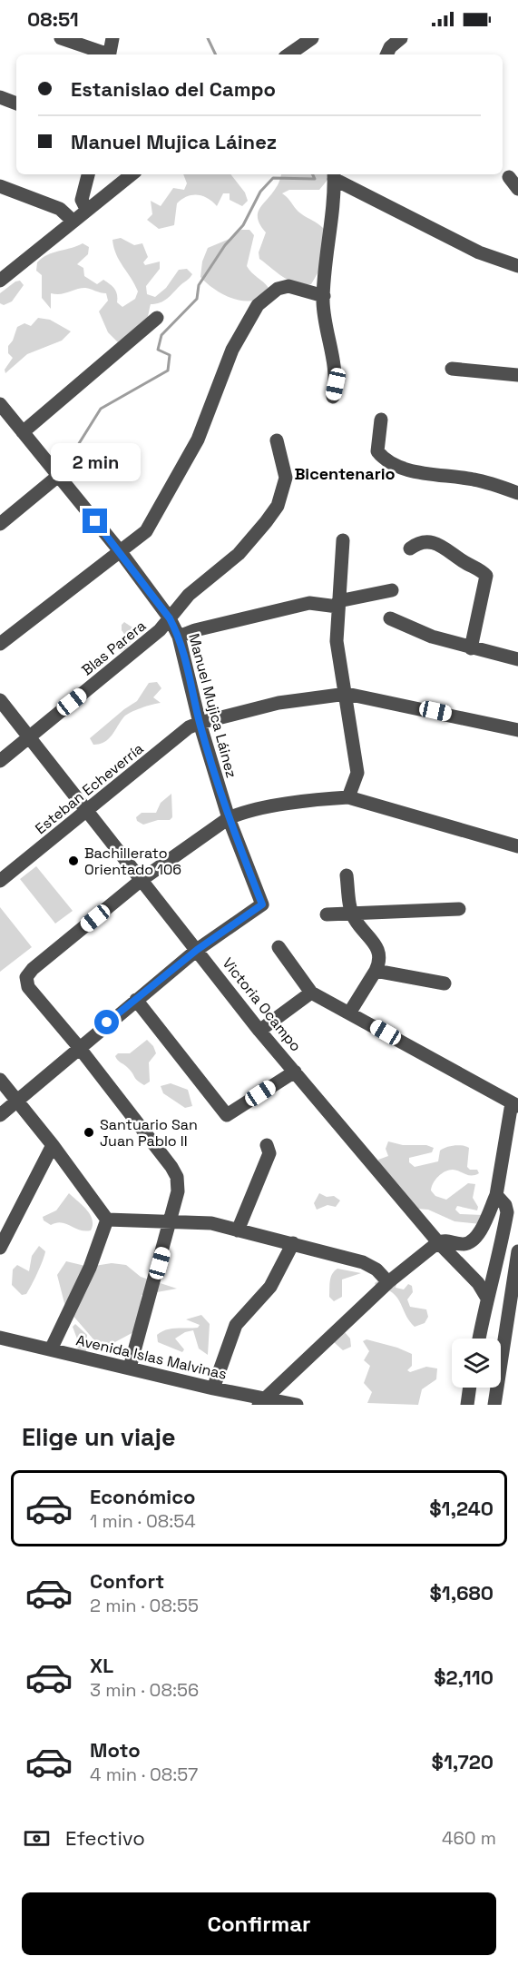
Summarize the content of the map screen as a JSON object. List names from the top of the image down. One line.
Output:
{"streets":{"street":["Blas Parera","Manuel Mujica Láinez","Esteban Echeverría","Victoria Ocampo","Avenida Islas Malvinas"]},"crossings":[["Blas Parera","Manuel Mujica Láinez"],["Blas Parera","Victoria Ocampo"],["Manuel Mujica Láinez","Esteban Echeverría"],["Manuel Mujica Láinez","Victoria Ocampo"],["Esteban Echeverría","Victoria Ocampo"]],"districts":["Bicentenario"],"places":["Bachillerato Orientado 106","Santuario San Juan Pablo II"],"page":{"status":"08:51","banner":["Estanislao del Campo","Manuel Mujica Láinez"],"bubble":"2 min","heading":"Elige un viaje","list":[{"name":"Económico","note":"1 min · 08:54","value":"$1,240"},{"name":"Confort","note":"2 min · 08:55","value":"$1,680"},{"name":"XL","note":"3 min · 08:56","value":"$2,110"},{"name":"Moto","note":"4 min · 08:57","value":"$1,720"}],"pay":["Efectivo","460 m"],"buttons":"Confirmar"}}
